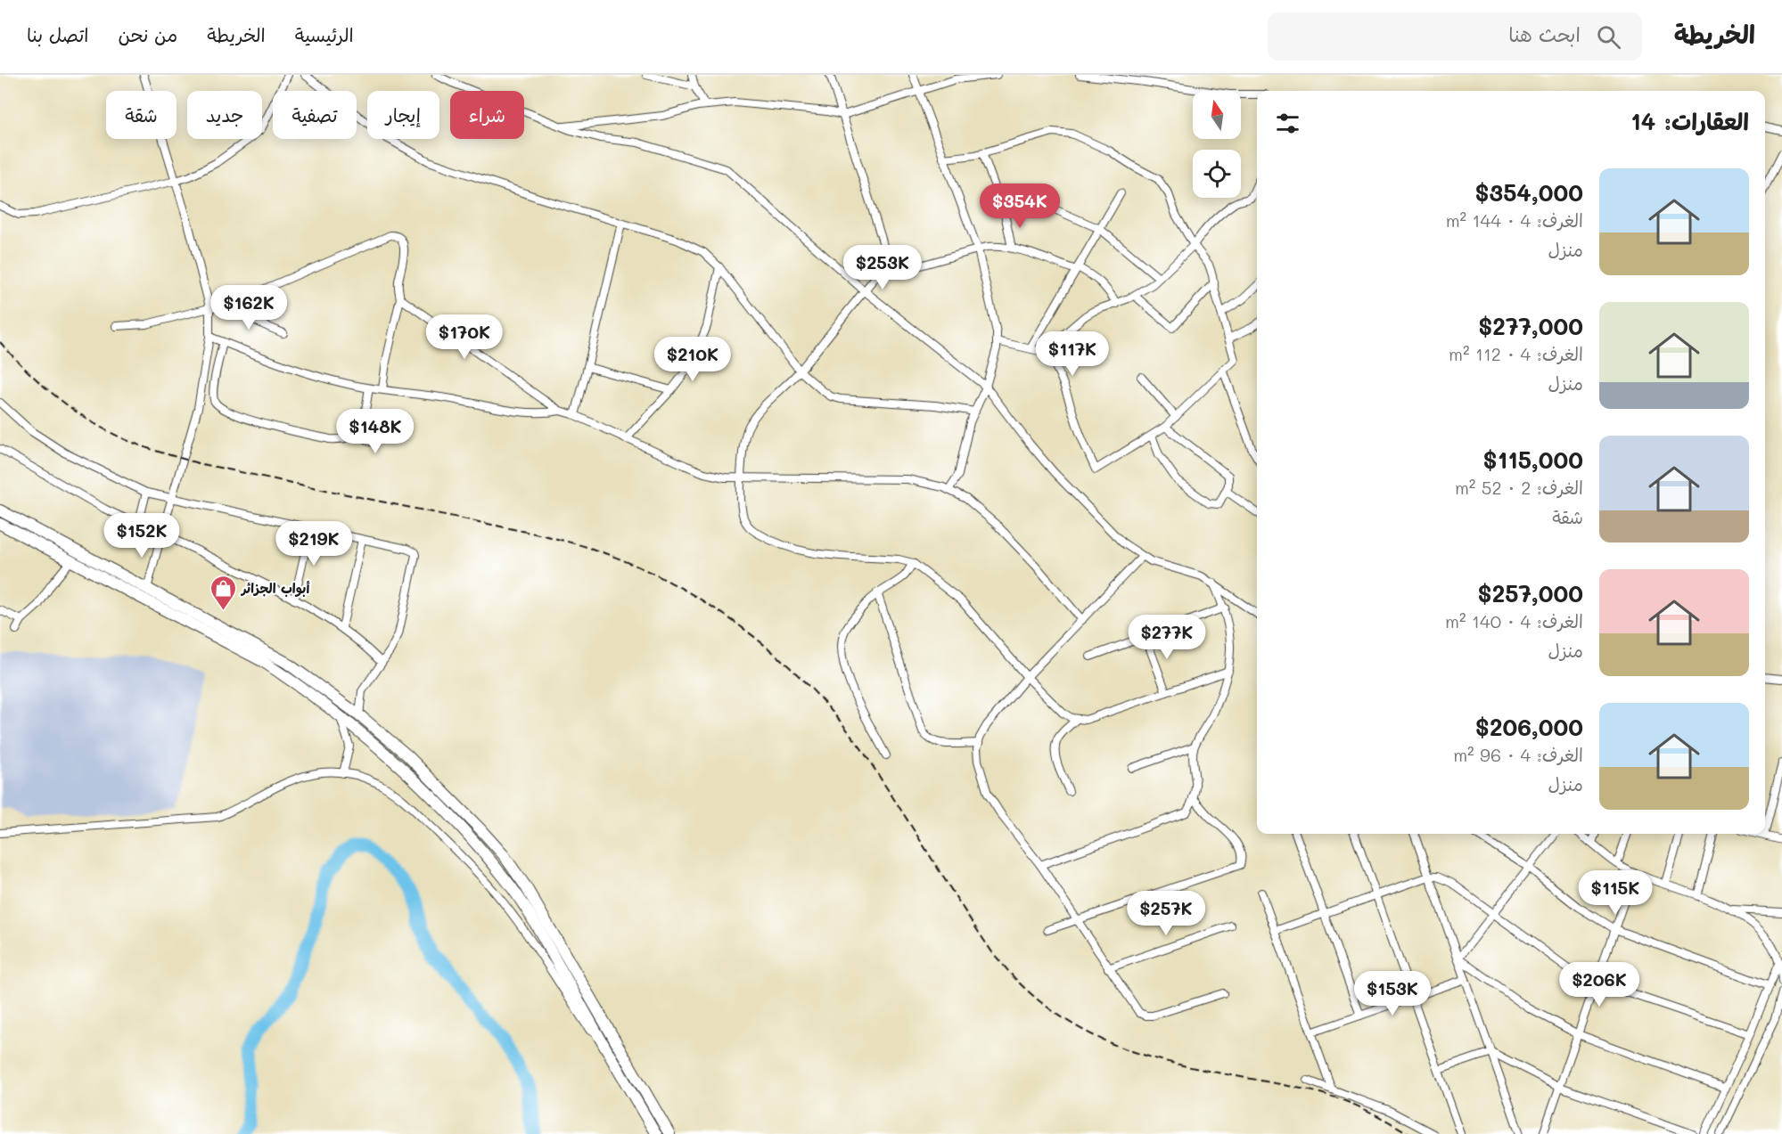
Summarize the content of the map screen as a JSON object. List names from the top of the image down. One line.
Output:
{"places":{"shop":["أبواب الجزائر"]},"north":"top","page":{"header":"الخريطة","search":"ابحث هنا","nav":["الرئيسية","الخريطة","من نحن","اتصل بنا"],"chip":["شراء","إيجار","تصفية","جديد","شقة"],"heading":"العقارات: 14","list":[{"name":"$354,000","note":"الغرف: 4 · 144 m² · منزل"},{"name":"$277,000","note":"الغرف: 4 · 112 m² · منزل"},{"name":"$115,000","note":"الغرف: 2 · 52 m² · شقة"},{"name":"$257,000","note":"الغرف: 4 · 140 m² · منزل"},{"name":"$206,000","note":"الغرف: 4 · 96 m² · منزل"}],"price":["$354K","$253K","$162K","$170K","$117K","$210K","$148K","$152K","$219K","$277K","$115K","$257K","$206K","$153K"]}}
